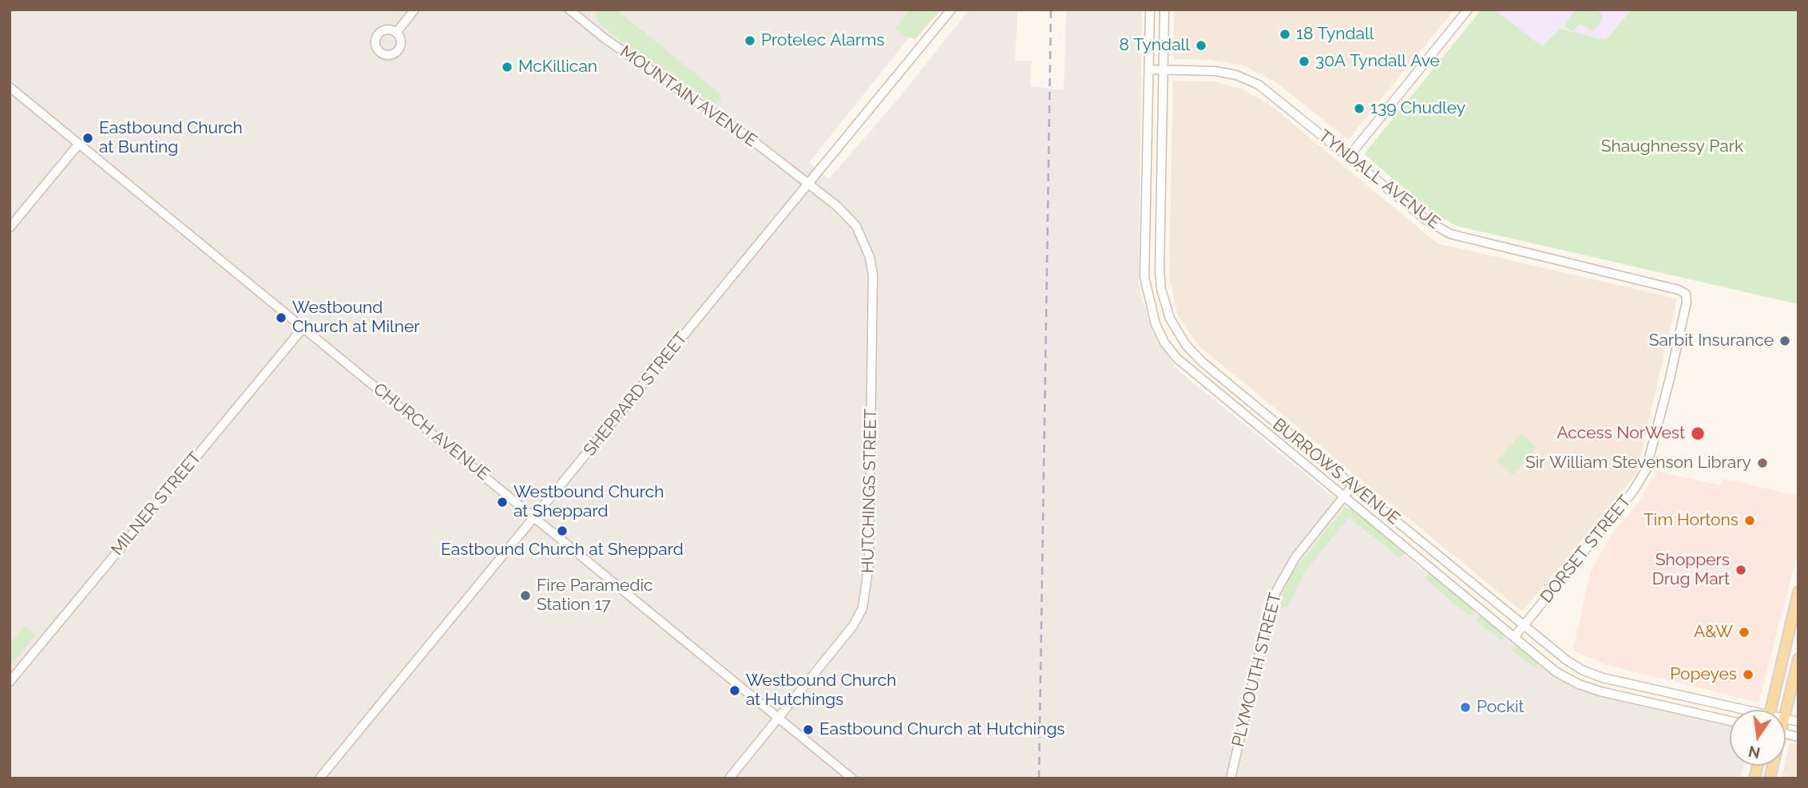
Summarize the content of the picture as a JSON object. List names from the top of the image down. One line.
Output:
{"streets":{"street":["MOUNTAIN AVENUE","TYNDALL AVENUE","SHEPPARD STREET","CHURCH AVENUE","BURROWS AVENUE","HUTCHINGS STREET","MILNER STREET","DORSET STREET","PLYMOUTH STREET"]},"crossings":[["MOUNTAIN AVENUE","SHEPPARD STREET"],["MOUNTAIN AVENUE","HUTCHINGS STREET"],["TYNDALL AVENUE","BURROWS AVENUE"],["TYNDALL AVENUE","DORSET STREET"],["SHEPPARD STREET","CHURCH AVENUE"],["SHEPPARD STREET","HUTCHINGS STREET"],["CHURCH AVENUE","HUTCHINGS STREET"],["CHURCH AVENUE","MILNER STREET"],["BURROWS AVENUE","DORSET STREET"],["BURROWS AVENUE","PLYMOUTH STREET"]],"parks":["Shaughnessy Park"],"places":["18 Tyndall","Protelec Alarms","8 Tyndall","30A Tyndall Ave","McKillican","139 Chudley","Eastbound Church at Bunting","Westbound Church at Milner","Sarbit Insurance","Access NorWest","Sir William Stevenson Library","Westbound Church at Sheppard","Tim Hortons","Eastbound Church at Sheppard","Shoppers Drug Mart","Fire Paramedic Station 17","A&W","Popeyes","Westbound Church at Hutchings","Pockit","Eastbound Church at Hutchings"],"north":"bottom"}
